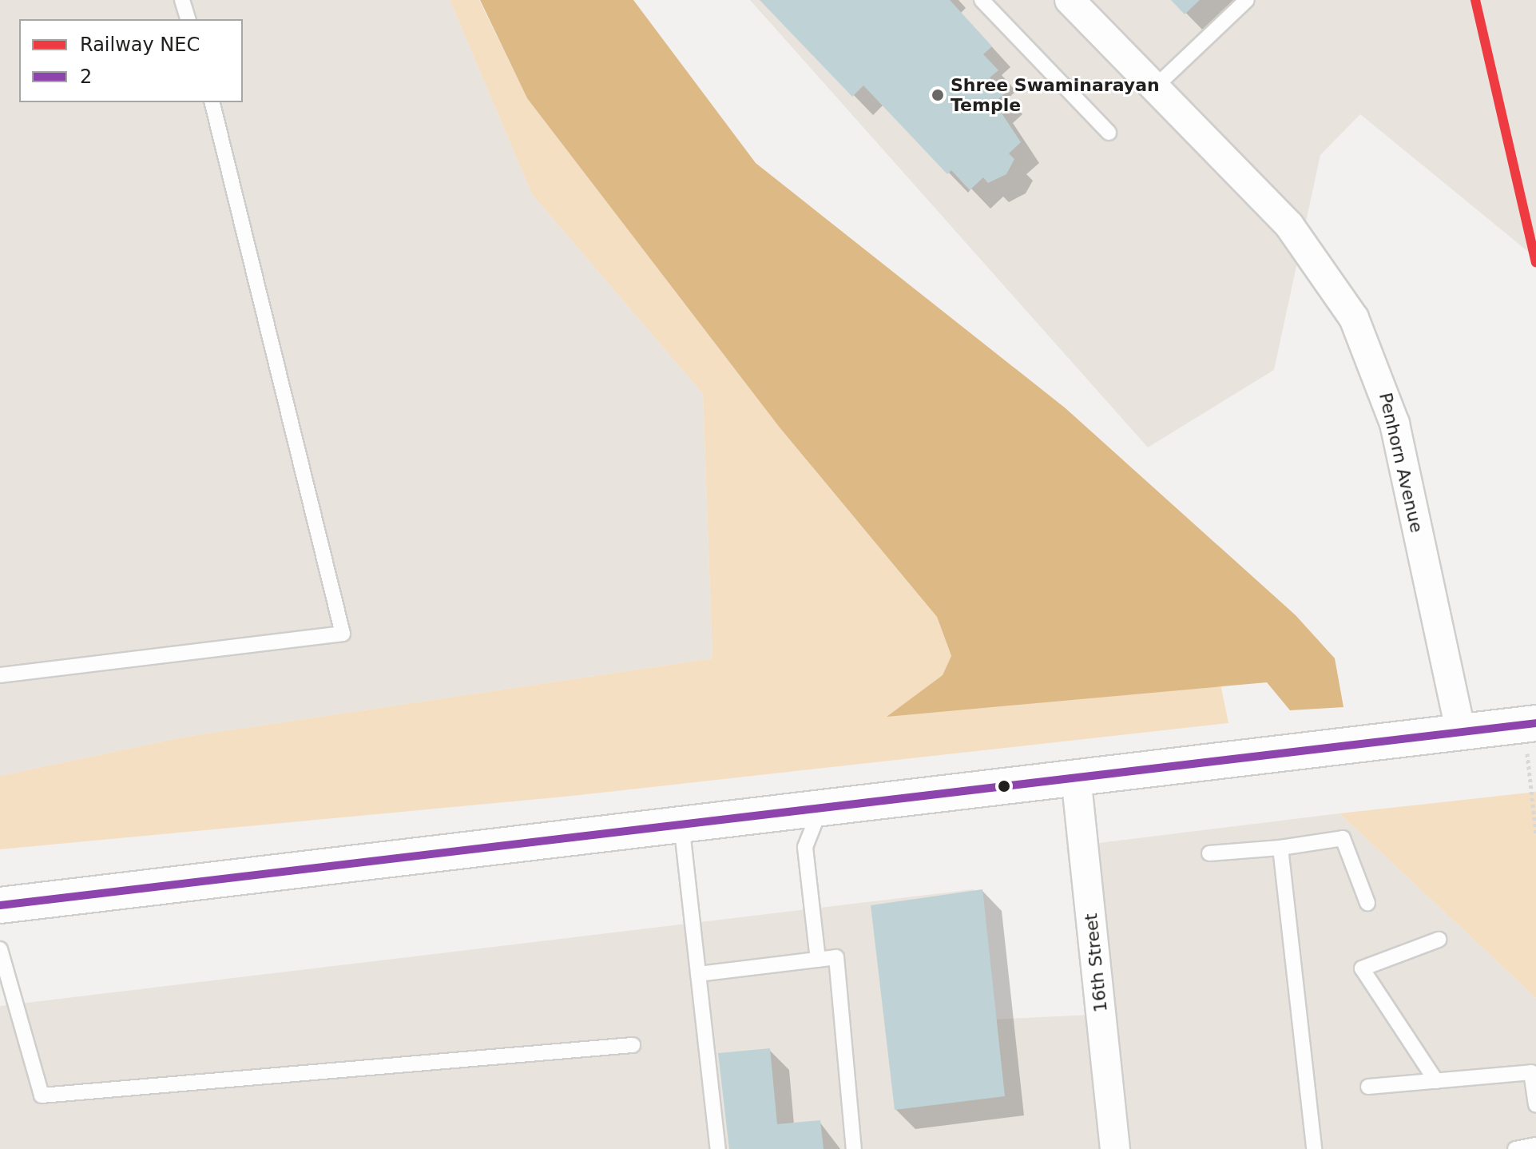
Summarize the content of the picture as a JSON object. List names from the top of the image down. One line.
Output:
{"streets":{"street":["Penhorn Avenue","16th Street"]},"places":["Shree Swaminarayan Temple"],"lines":["rail line NEC","transit line 2"],"legend":["Railway NEC","2"]}
